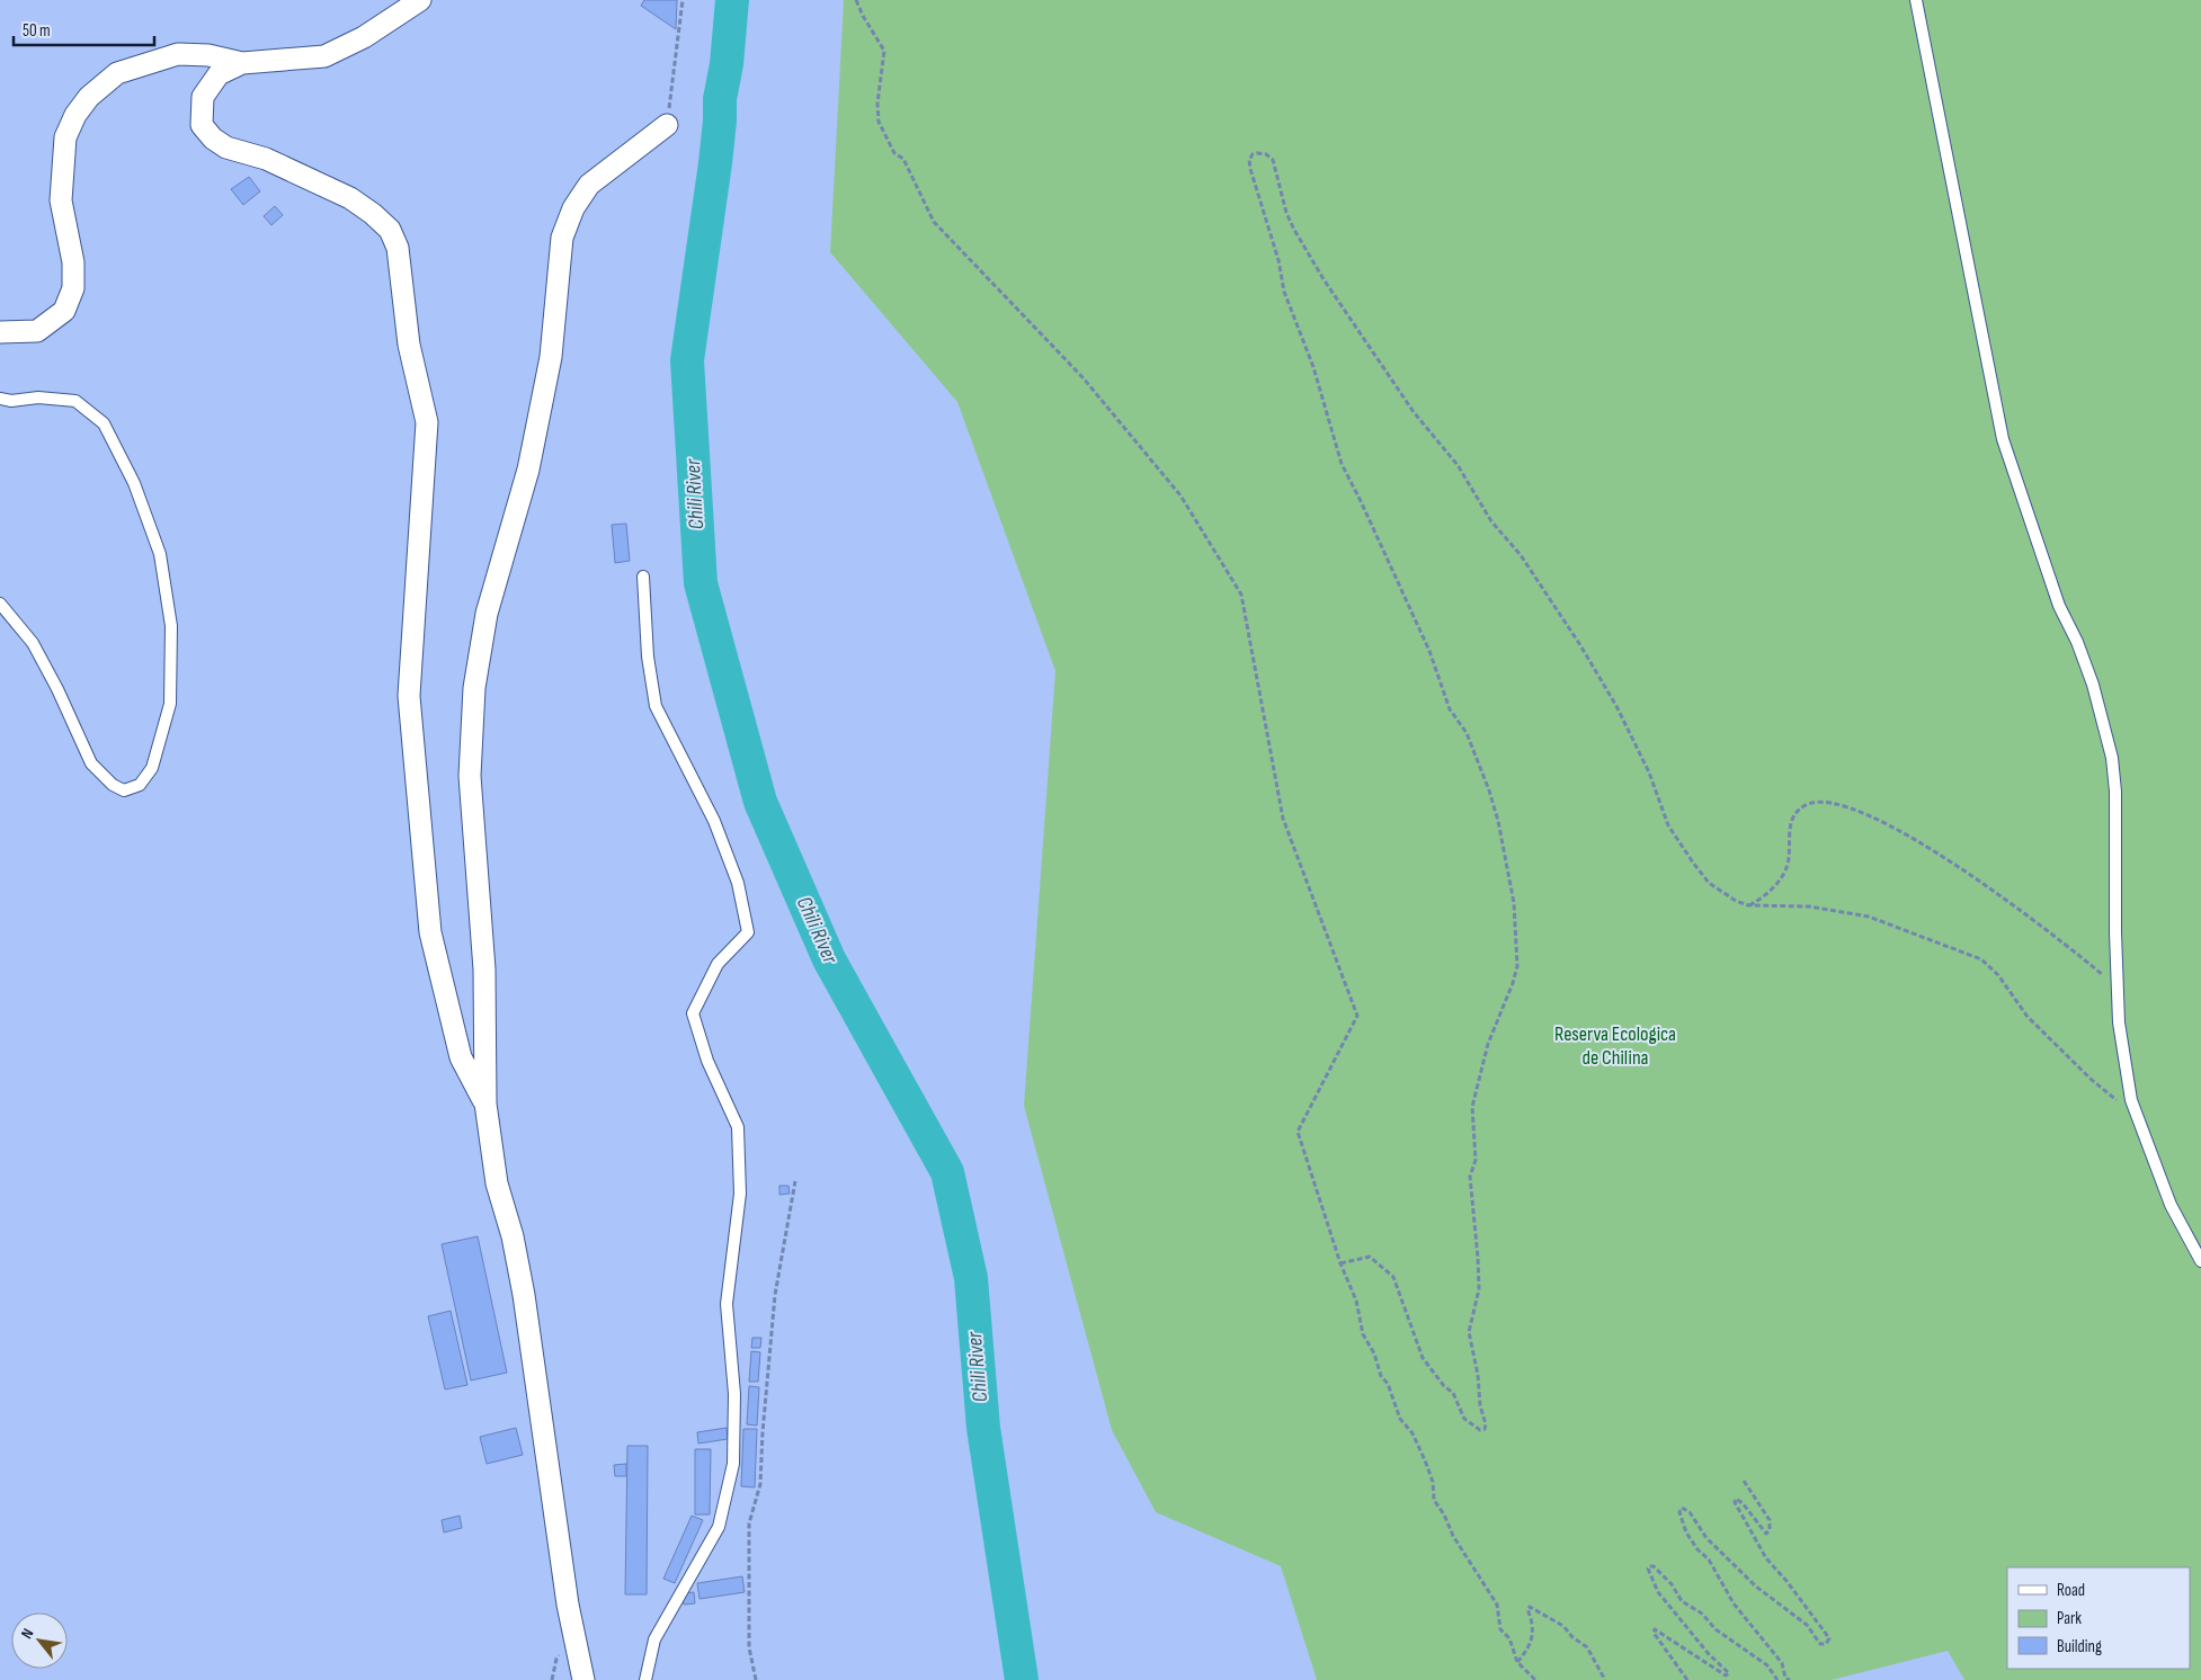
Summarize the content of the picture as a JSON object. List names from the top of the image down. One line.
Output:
{"water":["Chili River"],"parks":["Reserva Ecologica de Chilina"],"legend":["Road","Park","Building"],"scale_bar":"50 m","north":"top left"}
